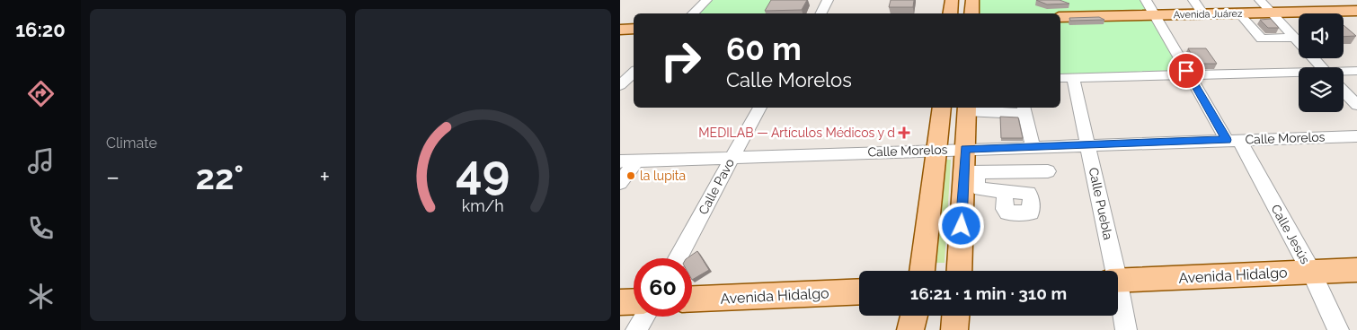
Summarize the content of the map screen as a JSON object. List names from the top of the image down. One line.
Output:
{"streets":{"main road":["Avenida Juárez","Avenida Hidalgo"],"street":["Calle Morelos","Calle Pavo","Calle Puebla","Calle Jesús"]},"crossings":[["Avenida Juárez","Calle Jesús"],["Calle Morelos","Calle Pavo"],["Calle Morelos","Calle Puebla"],["Calle Morelos","Calle Jesús"],["Calle Jesús","Avenida Hidalgo"]],"places":{"health":["MEDILAB — Artículos Médicos y d"],"other":["la lupita"]},"page":{"tabs":"16:20","tile":"Climate","turn":["60 m","Calle Morelos"],"heat":["−","22°","+"],"limit":"60","trip":"16:21 · 1 min · 310 m","gauge":["49","km/h"]}}
